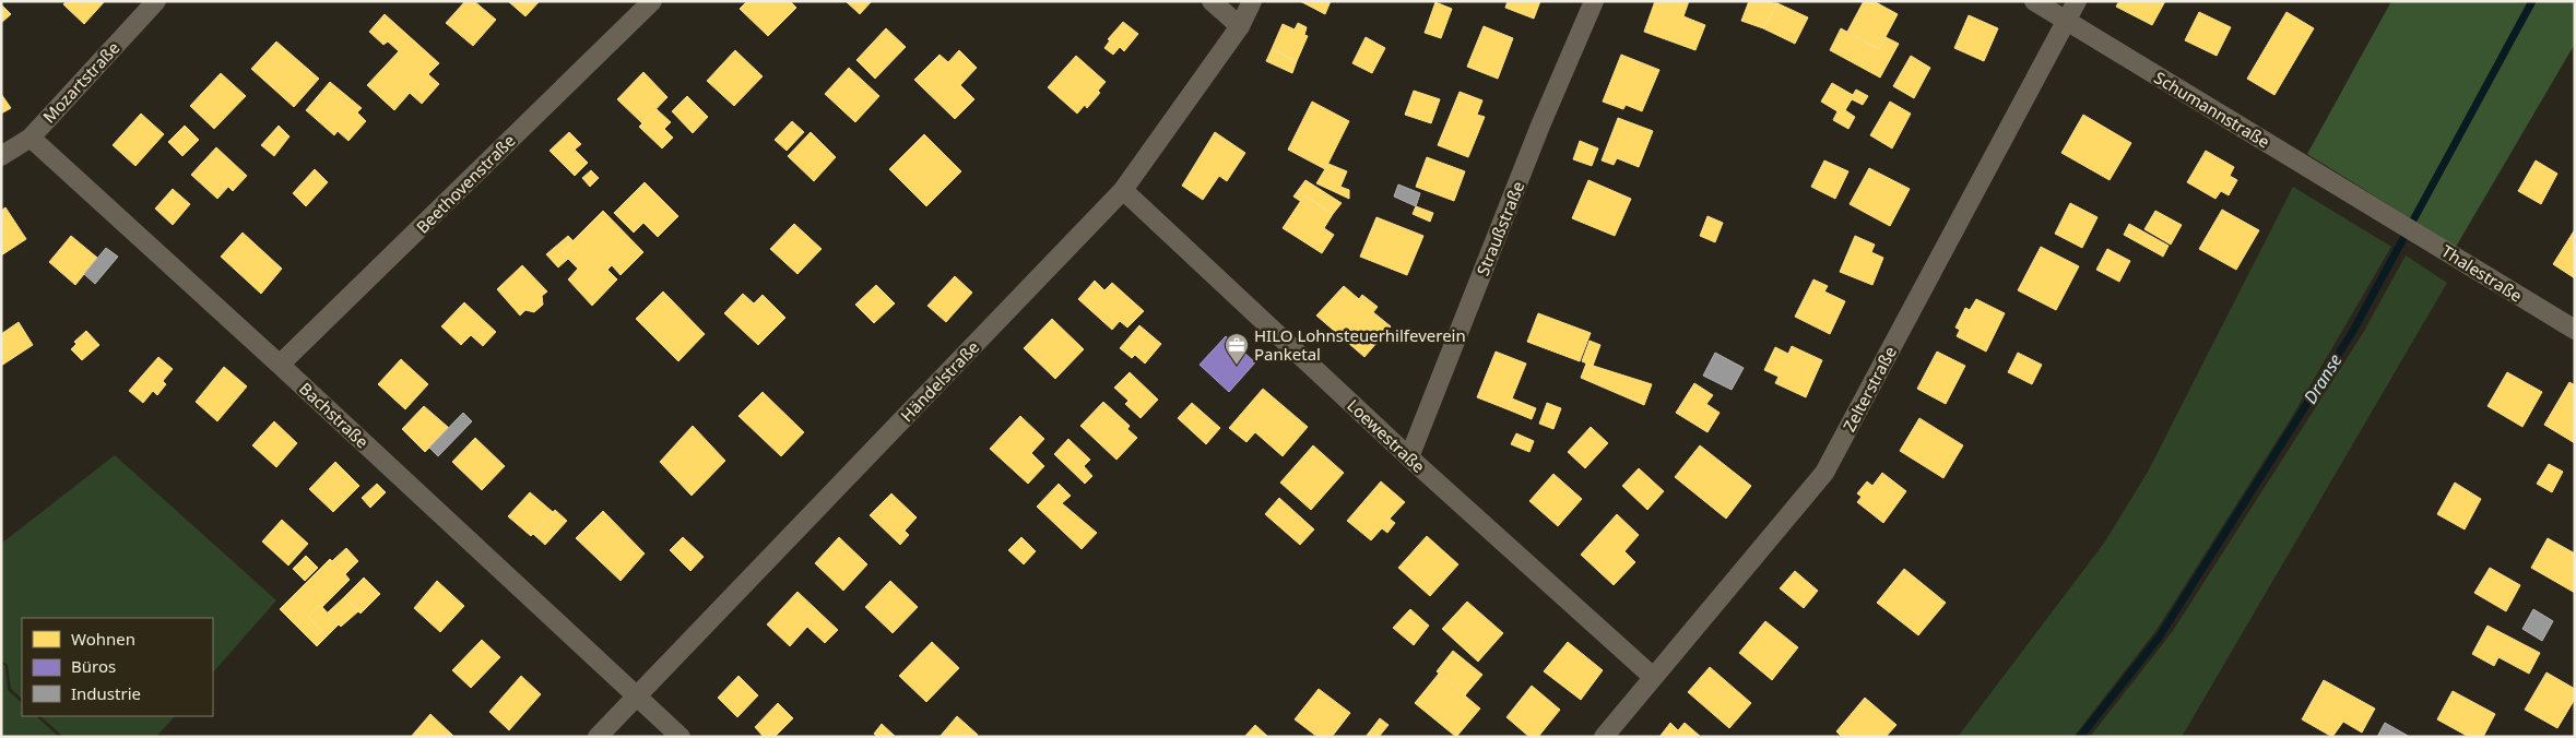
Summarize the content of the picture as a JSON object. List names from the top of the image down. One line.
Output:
{"streets":{"street":["Mozartstraße","Schumannstraße","Beethovenstraße","Straußstraße","Thalestraße","Händelstraße","Zelterstraße","Bachstraße","Loewestraße"]},"crossings":[["Mozartstraße","Bachstraße"],["Schumannstraße","Thalestraße"],["Schumannstraße","Zelterstraße"],["Beethovenstraße","Bachstraße"],["Straußstraße","Loewestraße"],["Händelstraße","Bachstraße"],["Händelstraße","Loewestraße"],["Zelterstraße","Loewestraße"]],"water":["Dranse"],"places":{"office":["HILO Lohnsteuerhilfeverein Panketal"]},"legend":["Wohnen","Büros","Industrie"]}
